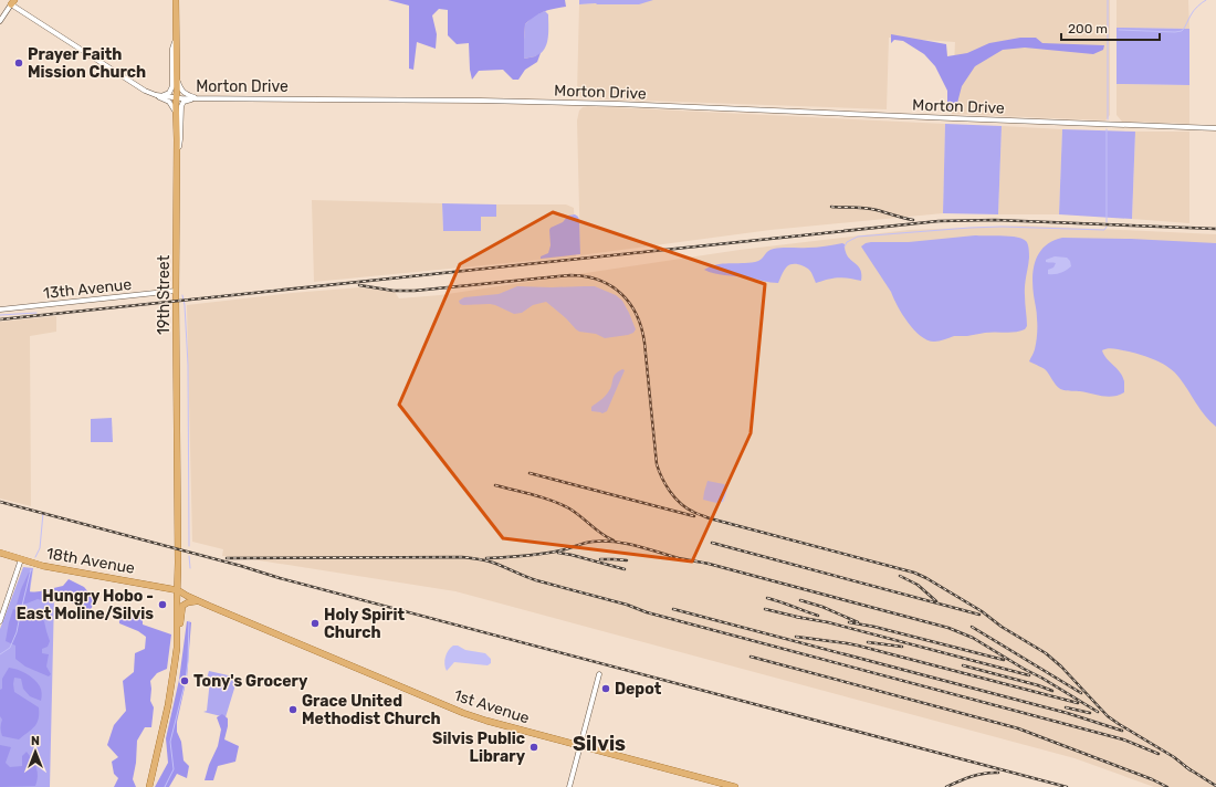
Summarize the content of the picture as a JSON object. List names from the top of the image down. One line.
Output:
{"streets":{"main road":["19th Street","18th Avenue","1st Avenue"],"street":["Morton Drive","13th Avenue"]},"crossings":[["Morton Drive","19th Street"],["13th Avenue","19th Street"],["19th Street","18th Avenue"],["19th Street","1st Avenue"],["18th Avenue","1st Avenue"]],"districts":["Silvis"],"places":["Prayer Faith Mission Church","Hungry Hobo - East Moline/Silvis","Holy Spirit Church","Tony's Grocery","Depot","Grace United Methodist Church","Silvis Public Library"],"scale_bar":"200 m","north":"top"}
